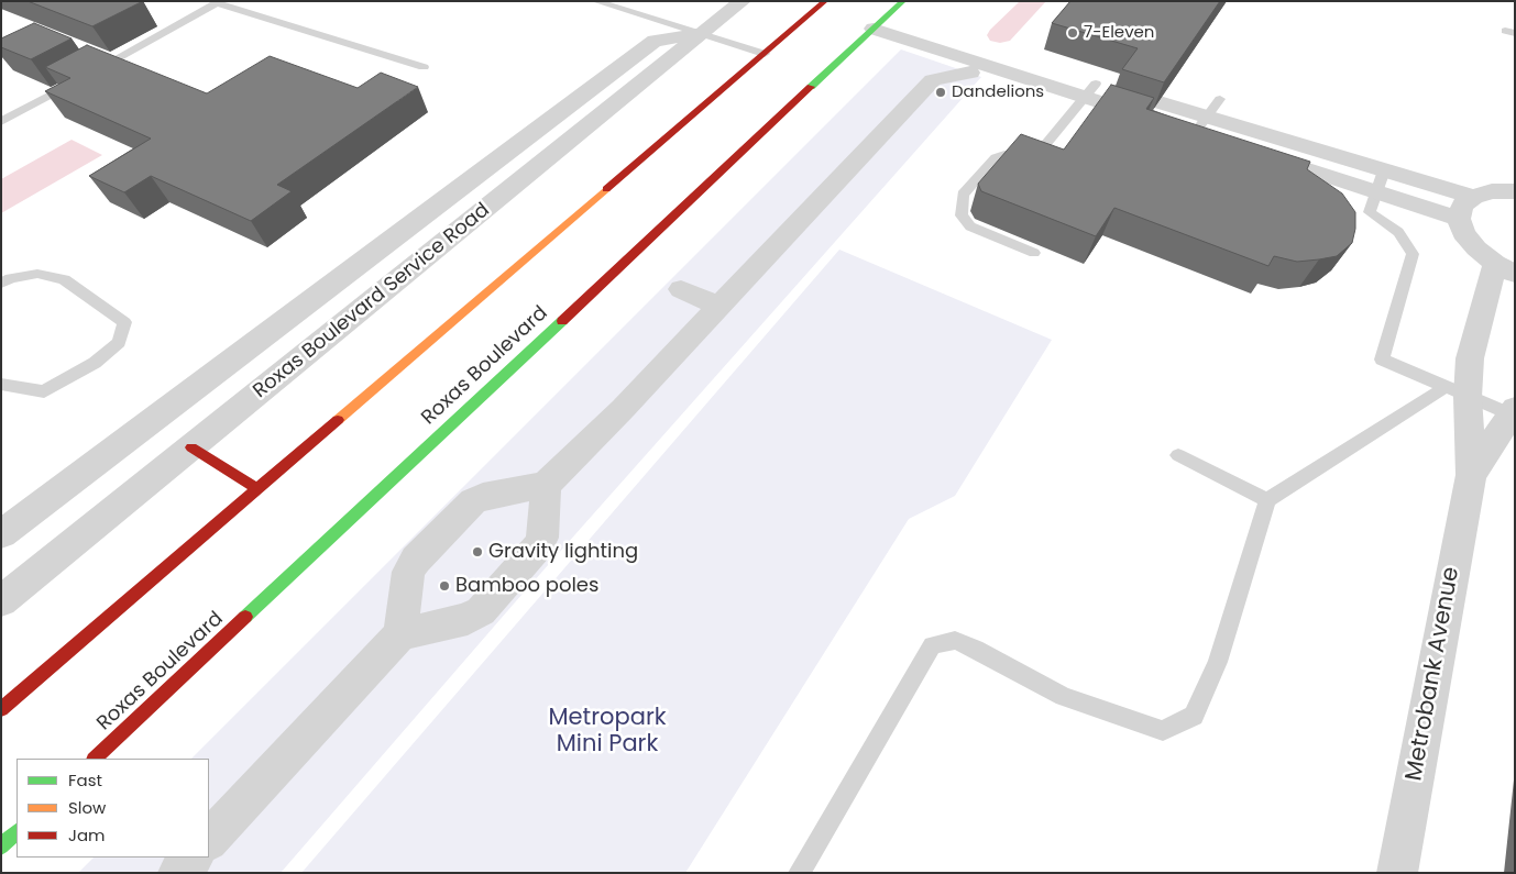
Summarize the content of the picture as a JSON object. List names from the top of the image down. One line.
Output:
{"streets":{"highway":["Roxas Boulevard"],"street":["Roxas Boulevard Service Road","Metrobank Avenue"]},"parks":["Metropark Mini Park"],"places":["7-Eleven","Dandelions","Gravity lighting","Bamboo poles"],"legend":["Fast","Slow","Jam"]}
